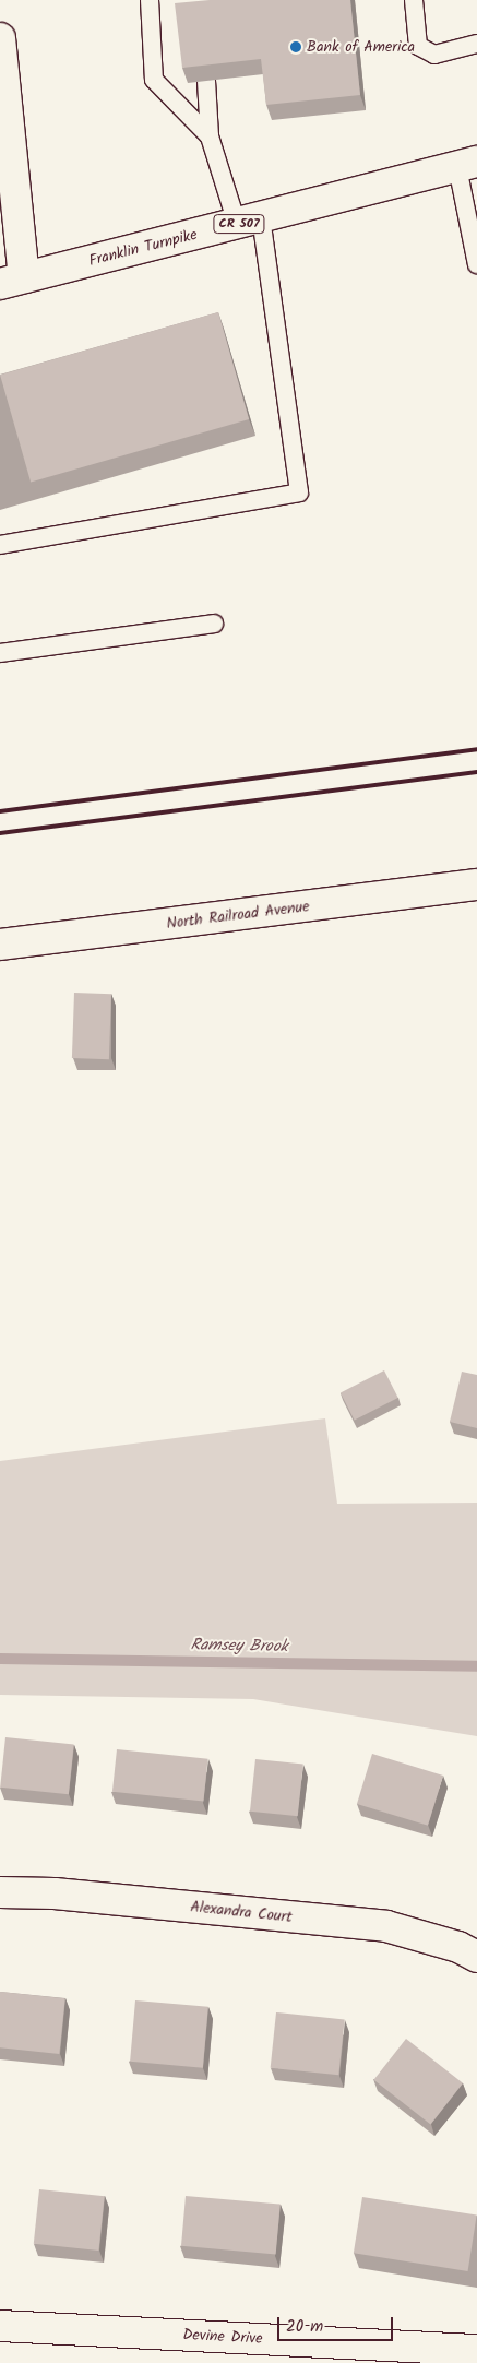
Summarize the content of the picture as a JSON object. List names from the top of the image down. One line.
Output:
{"streets":{"street":["CR 507","Franklin Turnpike","North Railroad Avenue","Alexandra Court","Devine Drive"]},"water":["Ramsey Brook"],"places":["Bank of America"],"scale_bar":"20 m"}
